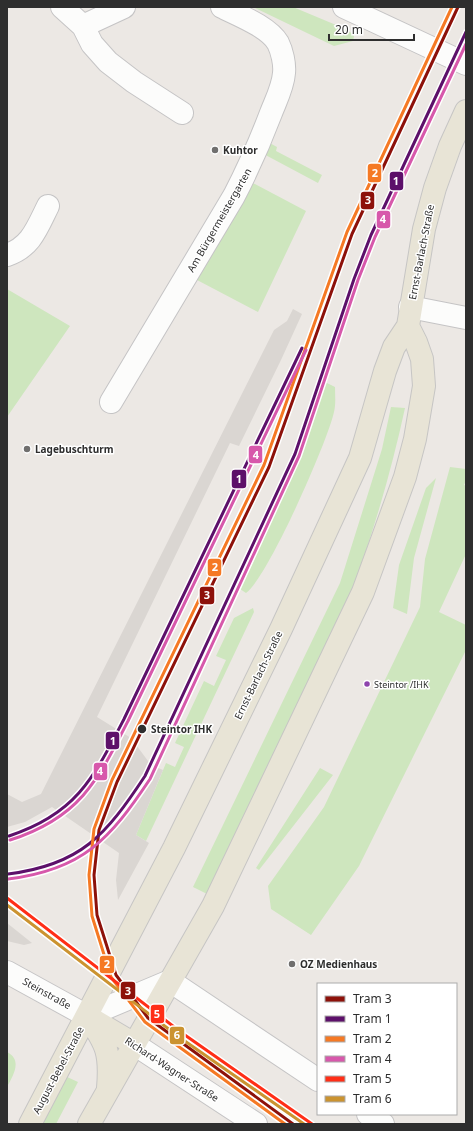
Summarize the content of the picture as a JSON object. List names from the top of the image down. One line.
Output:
{"streets":{"main road":["Ernst-Barlach-Straße","Richard-Wagner-Straße","August-Bebel-Straße"],"street":["Am Bürgermeistergarten","Steinstraße"]},"crossings":[["Ernst-Barlach-Straße","Steinstraße"],["Ernst-Barlach-Straße","Richard-Wagner-Straße"],["Ernst-Barlach-Straße","August-Bebel-Straße"],["Steinstraße","Richard-Wagner-Straße"],["Steinstraße","August-Bebel-Straße"],["Richard-Wagner-Straße","August-Bebel-Straße"]],"places":["Kuhtor","Lagebuschturm","Steintor /IHK","Steintor IHK","OZ Medienhaus"],"lines":["tram line 3","tram line 2","tram line 1","tram line 4","tram line 5","tram line 6"],"legend":["Tram 3","Tram 1","Tram 2","Tram 4","Tram 5","Tram 6"],"scale_bar":"20 m"}
